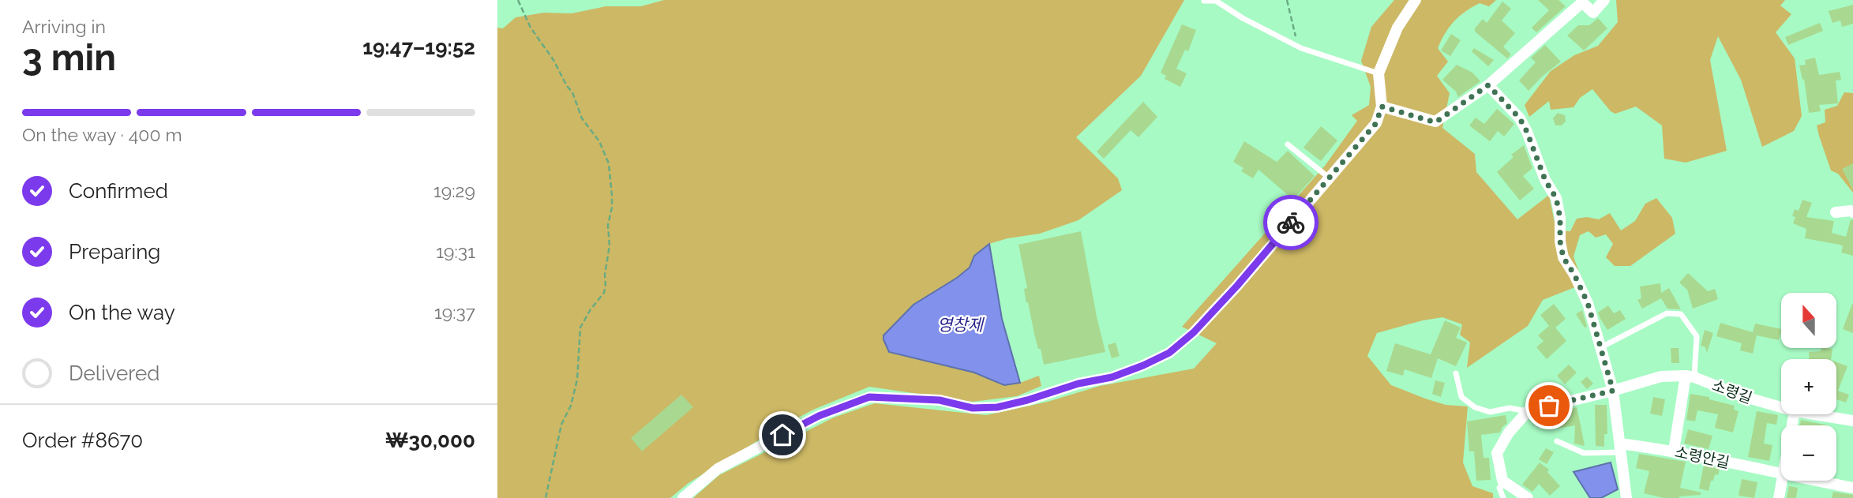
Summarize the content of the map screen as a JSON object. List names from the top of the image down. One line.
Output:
{"streets":{"street":["소령길","소령안길"]},"water":["영창제"],"north":"top","page":{"heading":["3 min","Arriving in","19:47–19:52"],"panel":["Order #8670","₩30,000"],"bar":"On the way · 400 m","list":[["Confirmed","19:29"],["Preparing","19:31"],["On the way","19:37"],"Delivered"],"map_buttons":["+","−"]}}
